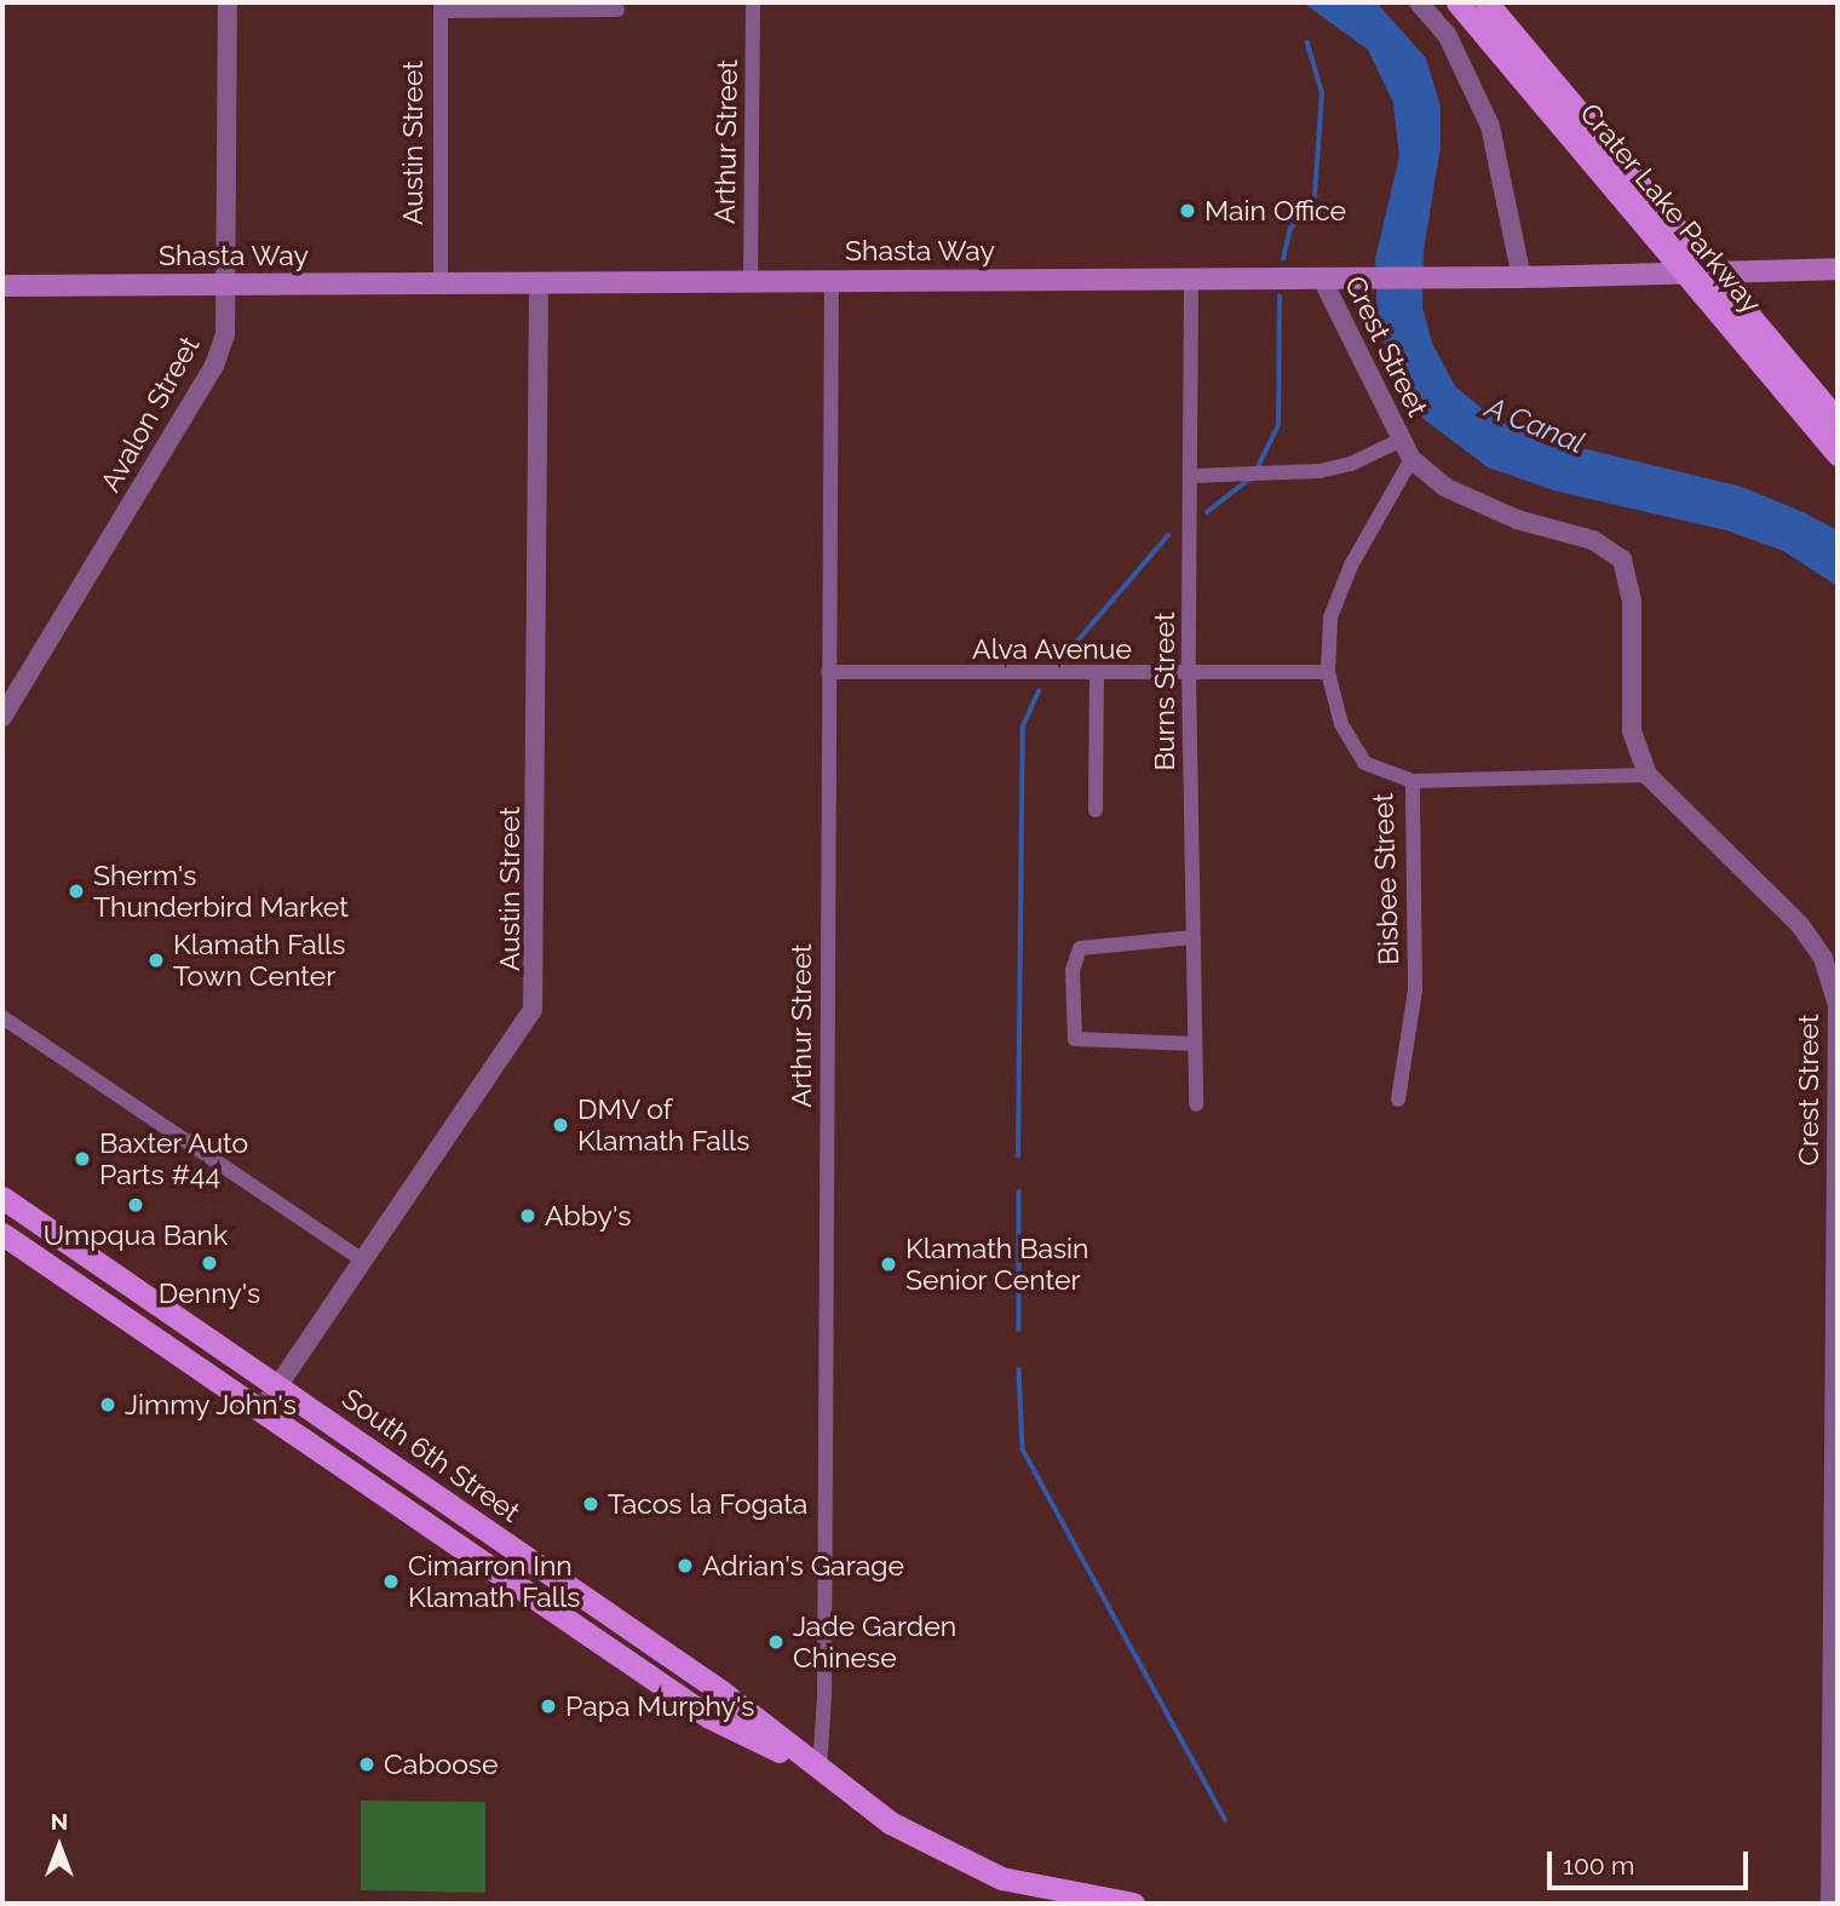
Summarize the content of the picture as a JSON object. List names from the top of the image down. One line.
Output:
{"streets":{"main road":["Crater Lake Parkway","Shasta Way","South 6th Street"],"street":["Arthur Street","Austin Street","Crest Street","Avalon Street","Alva Avenue","Burns Street","Bisbee Street"]},"crossings":[["Arthur Street","Shasta Way"],["Arthur Street","Alva Avenue"],["Arthur Street","South 6th Street"],["Austin Street","Shasta Way"],["Austin Street","South 6th Street"],["Crater Lake Parkway","Shasta Way"],["Shasta Way","Crest Street"],["Shasta Way","Avalon Street"],["Shasta Way","Burns Street"],["Crest Street","Burns Street"],["Crest Street","Bisbee Street"],["Alva Avenue","Burns Street"],["Alva Avenue","Bisbee Street"]],"water":["A Canal"],"places":["Main Office","Sherm's Thunderbird Market","Klamath Falls Town Center","DMV of Klamath Falls","Baxter Auto Parts #44","Umpqua Bank","Abby's","Denny's","Klamath Basin Senior Center","Jimmy John's","Tacos la Fogata","Adrian's Garage","Cimarron Inn Klamath Falls","Jade Garden Chinese","Papa Murphy's","Caboose"],"scale_bar":"100 m","north":"top"}
